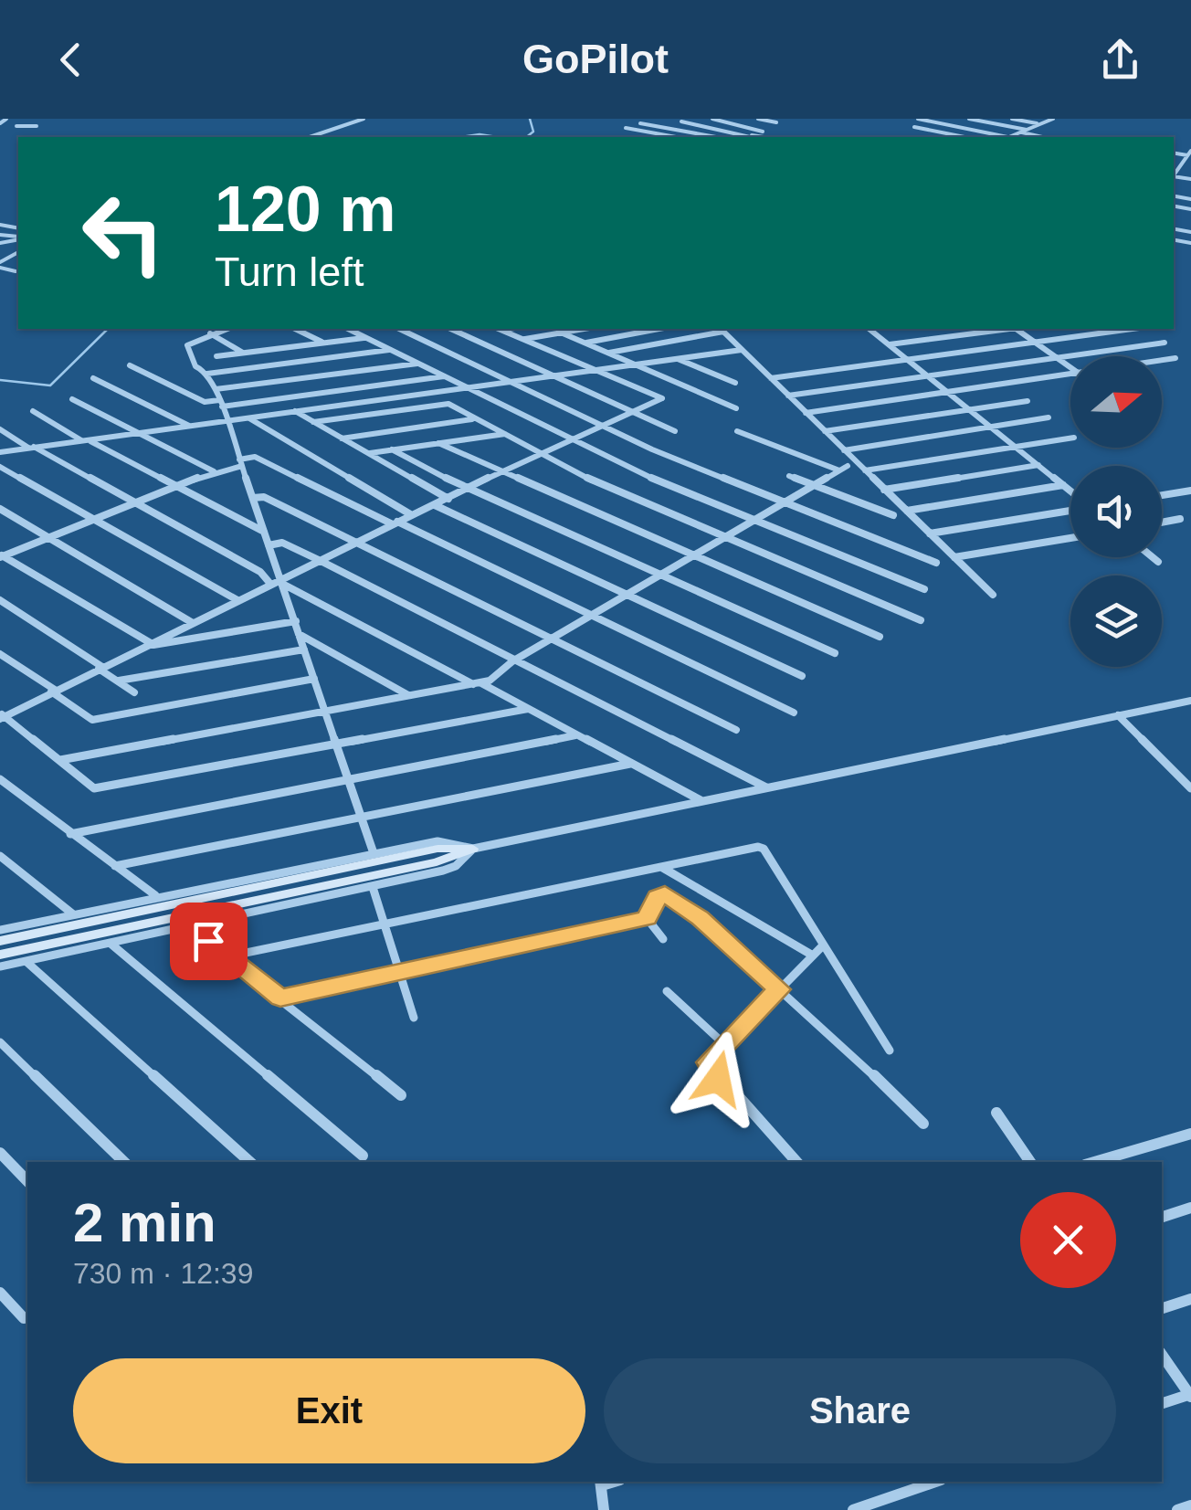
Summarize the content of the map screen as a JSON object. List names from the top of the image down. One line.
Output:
{"north":"right","page":{"header":"GoPilot","turn":["120 m","Turn left"],"heading":["2 min","730 m · 12:39"],"buttons":["Exit","Share"]}}
